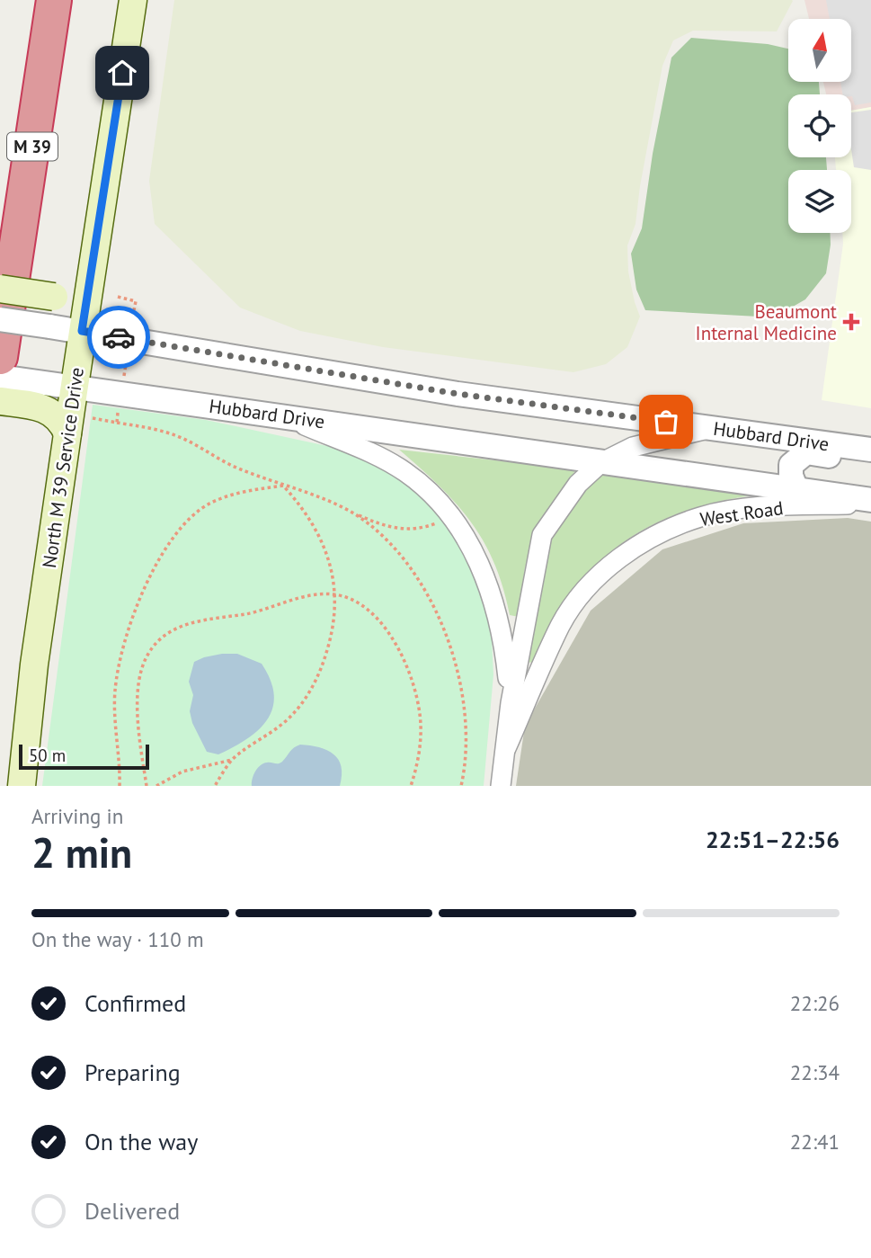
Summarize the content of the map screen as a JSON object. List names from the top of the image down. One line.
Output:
{"streets":{"highway":["M 39"],"main road":["North M 39 Service Drive"],"street":["Hubbard Drive","West Road"]},"crossings":[["Hubbard Drive","North M 39 Service Drive"],["Hubbard Drive","West Road"]],"places":{"health":["Beaumont Internal Medicine"]},"scale_bar":"50 m","north":"top","page":{"scale":"50 m","heading":["2 min","Arriving in","22:51–22:56"],"bar":"On the way · 110 m","list":[["Confirmed","22:26"],["Preparing","22:34"],["On the way","22:41"],"Delivered"]}}
